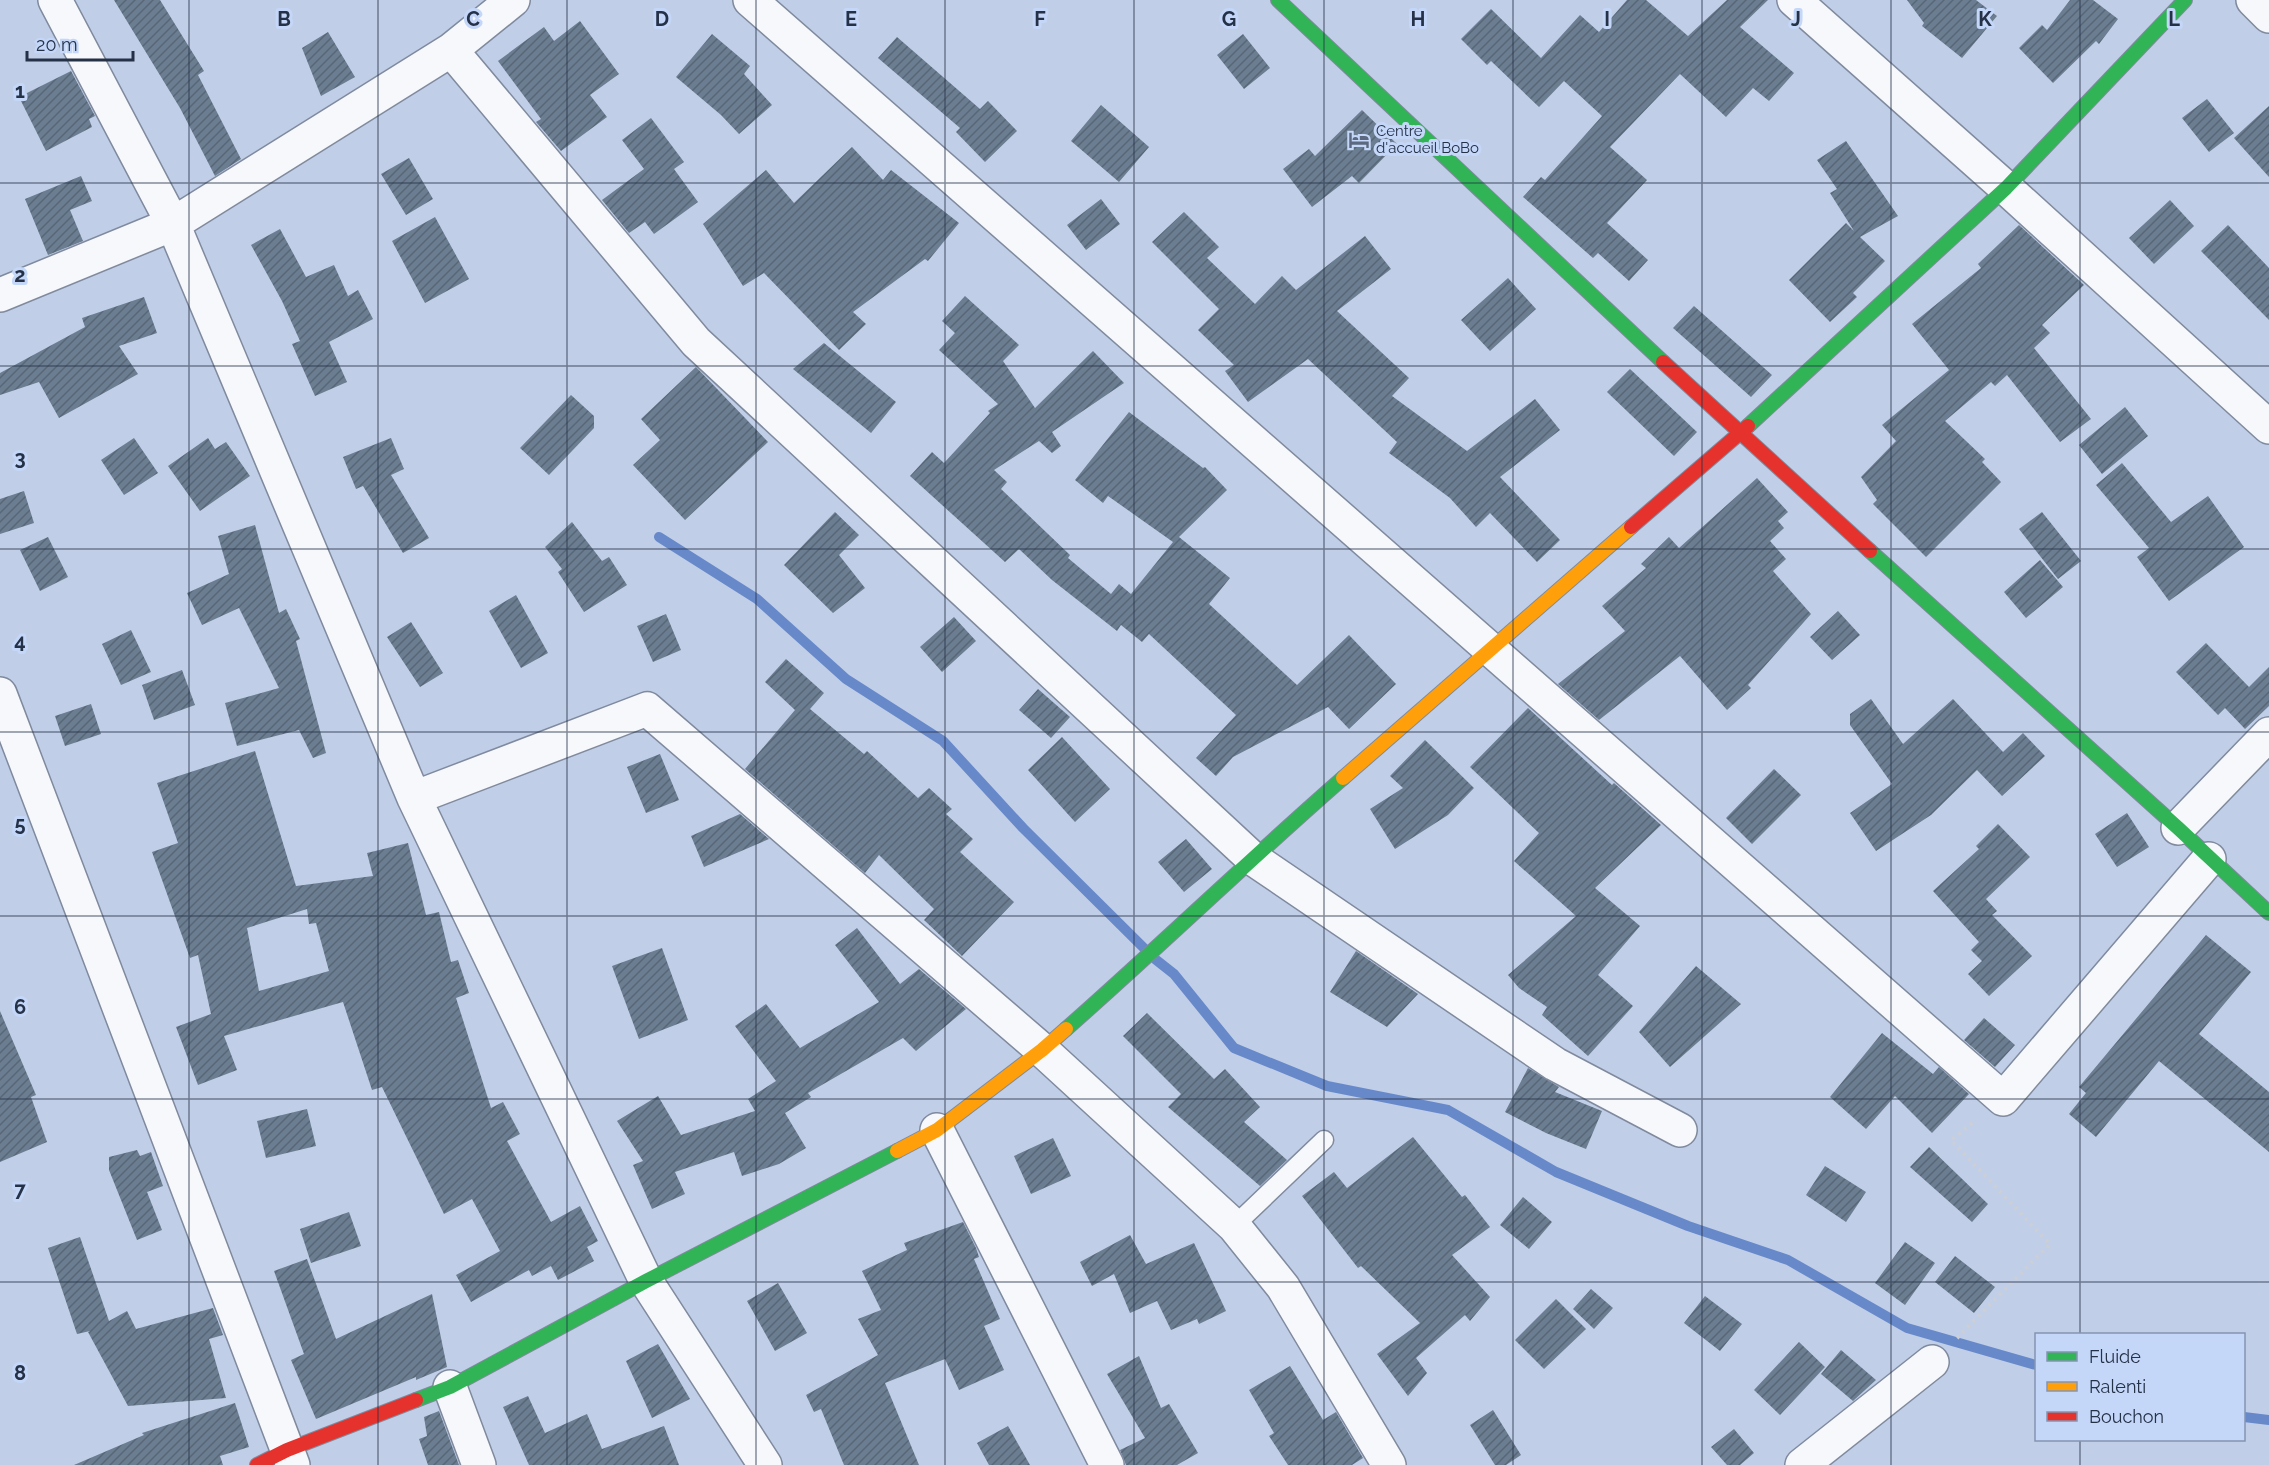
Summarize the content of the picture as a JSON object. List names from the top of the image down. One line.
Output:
{"places":{"hotel":["Centre d'accueil BoBo"]},"legend":["Fluide","Ralenti","Bouchon"],"scale_bar":"20 m","grid":{"columns":["B","C","D","E","F","G","H","I","J","K","L"],"rows":["1","2","3","4","5","6","7","8"]}}
